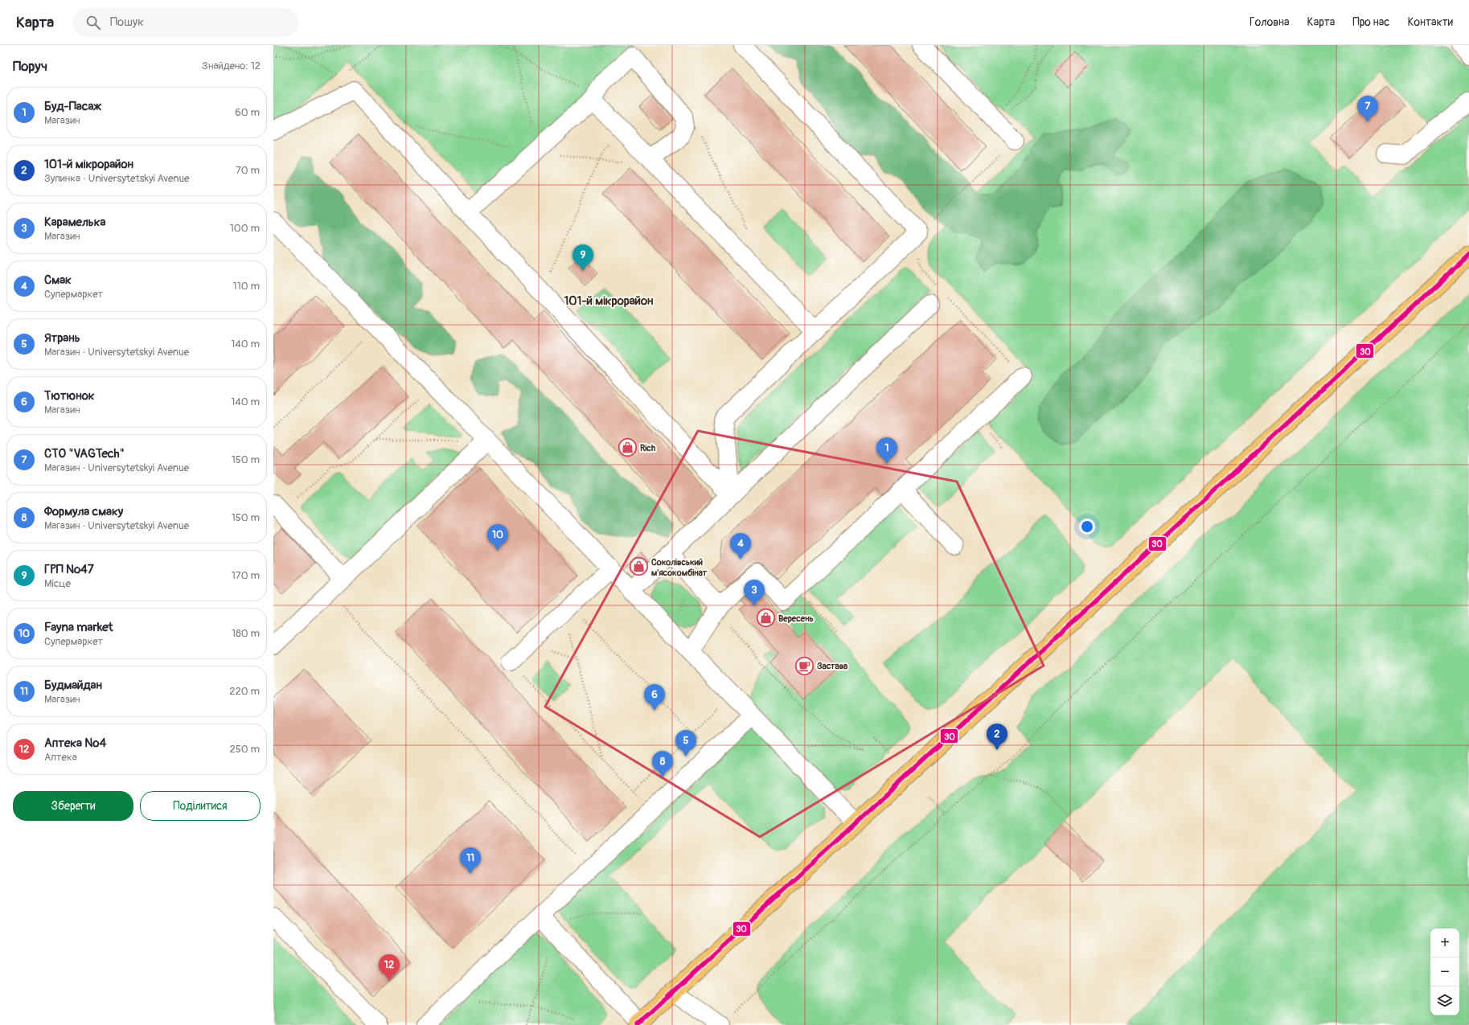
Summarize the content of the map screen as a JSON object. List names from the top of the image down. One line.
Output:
{"districts":["101-й мікрорайон"],"places":{"shop":["Rich","Соколівський м'ясокомбінат","Вересень"],"cafe":["Застава"]},"lines":["transit line 30"],"page":{"header":"Карта","search":"Пошук","nav":["Головна","Карта","Про нас","Контакти"],"heading":["Поруч","Знайдено: 12"],"list":[{"mark":"1","name":"Буд-Пасаж","note":"Магазин","value":"60 m"},{"mark":"2","name":"101-й мікрорайон","note":"Зупинка · Universytetskyi Avenue","value":"70 m"},{"mark":"3","name":"Карамелька","note":"Магазин","value":"100 m"},{"mark":"4","name":"Смак","note":"Супермаркет","value":"110 m"},{"mark":"5","name":"Ятрань","note":"Магазин · Universytetskyi Avenue","value":"140 m"},{"mark":"6","name":"Тютюнок","note":"Магазин","value":"140 m"},{"mark":"7","name":"СТО \"VAGTech\"","note":"Магазин · Universytetskyi Avenue","value":"150 m"},{"mark":"8","name":"Формула смаку","note":"Магазин · Universytetskyi Avenue","value":"150 m"},{"mark":"9","name":"ГРП №47","note":"Місце","value":"170 m"},{"mark":"10","name":"Fayna market","note":"Супермаркет","value":"180 m"},{"mark":"11","name":"Будмайдан","note":"Магазин","value":"220 m"},{"mark":"12","name":"Аптека №4","note":"Аптека","value":"250 m"}],"pins":["7","9","1","10","4","3","6","2","5","8","11","12"],"buttons":["Зберегти","Поділитися"],"map_buttons":["+","−"]}}
